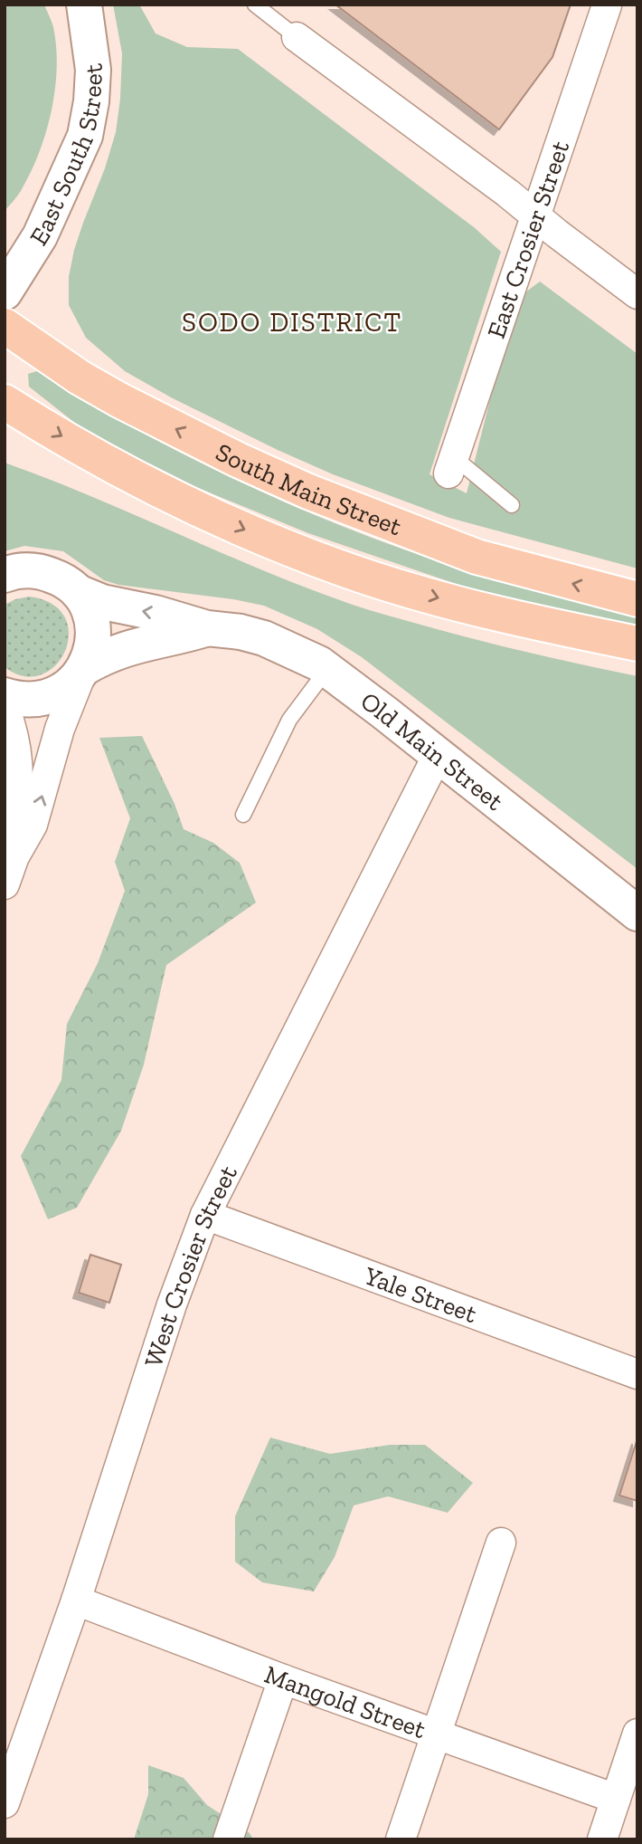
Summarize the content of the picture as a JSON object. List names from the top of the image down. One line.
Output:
{"streets":{"main road":["East South Street","South Main Street","Old Main Street"],"street":["East Crosier Street","West Crosier Street","Yale Street","Mangold Street"]},"crossings":[["Old Main Street","West Crosier Street"],["West Crosier Street","Yale Street"],["West Crosier Street","Mangold Street"]],"districts":["SODO DISTRICT"]}
